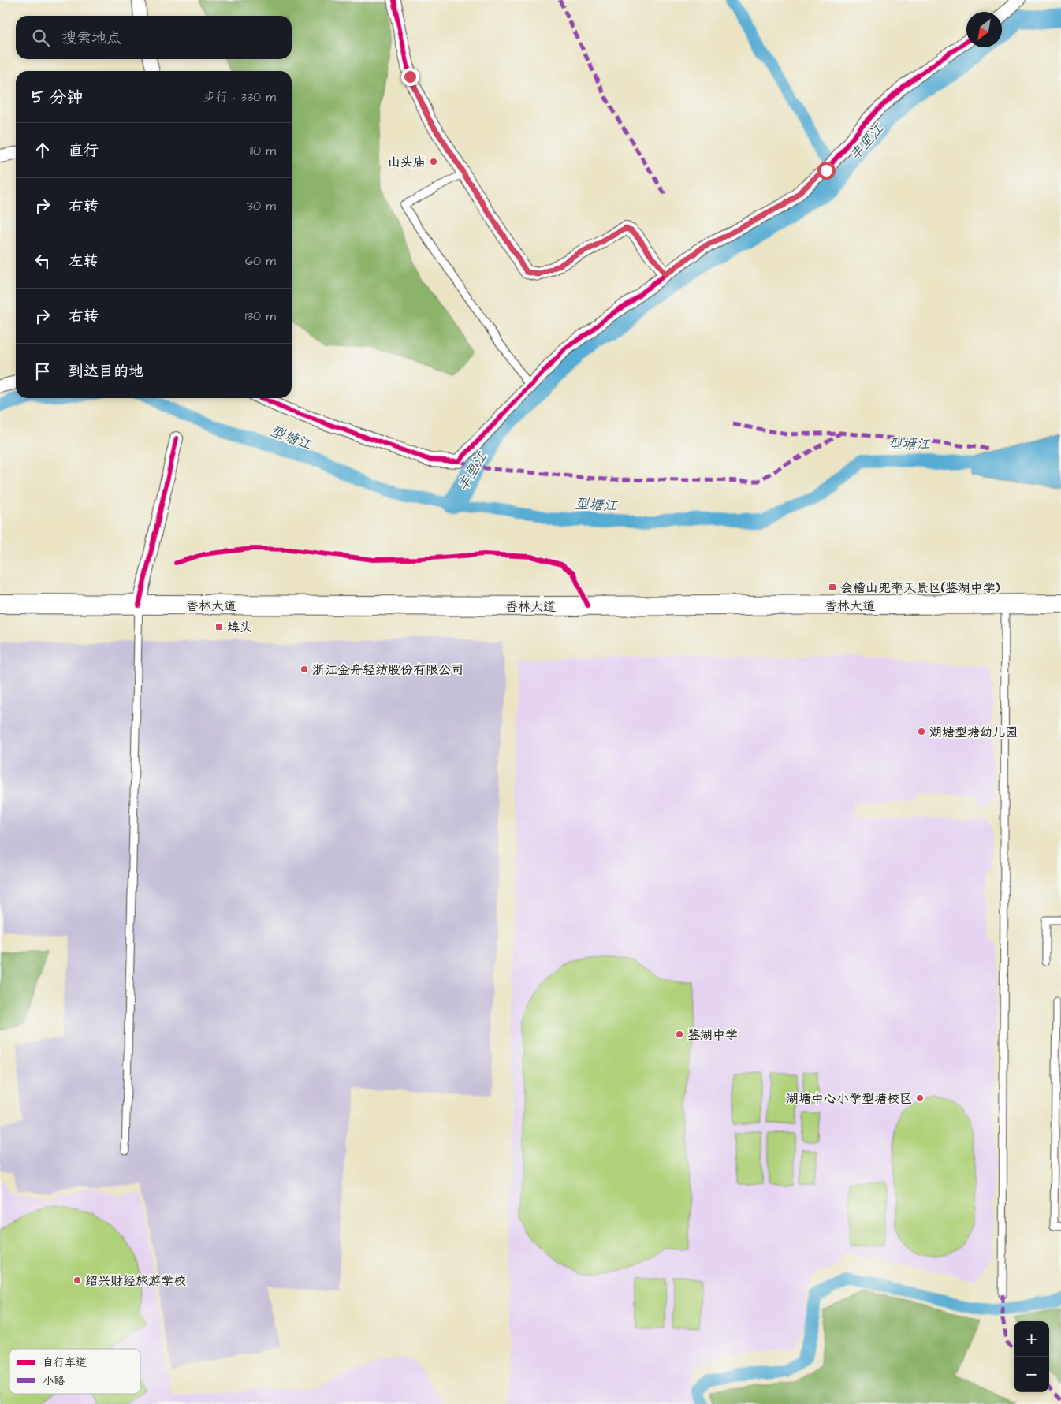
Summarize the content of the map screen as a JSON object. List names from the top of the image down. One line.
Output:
{"streets":{"main road":["香林大道"]},"water":["丰里江","型塘江"],"places":{"other":["山头庙","浙江金舟轻纺股份有限公司","湖塘型塘幼儿园","鉴湖中学","湖塘中心小学型塘校区","绍兴财经旅游学校"],"transit":["会稽山兜率天景区(鉴湖中学)","埠头"]},"legend":["自行车道","小路"],"north":"bottom left","page":{"search":"搜索地点","heading":["5 分钟","步行 · 330 m"],"list":[["直行","110 m"],["右转","30 m"],["左转","60 m"],["右转","130 m"],"到达目的地"],"map_buttons":["+","−"]}}
